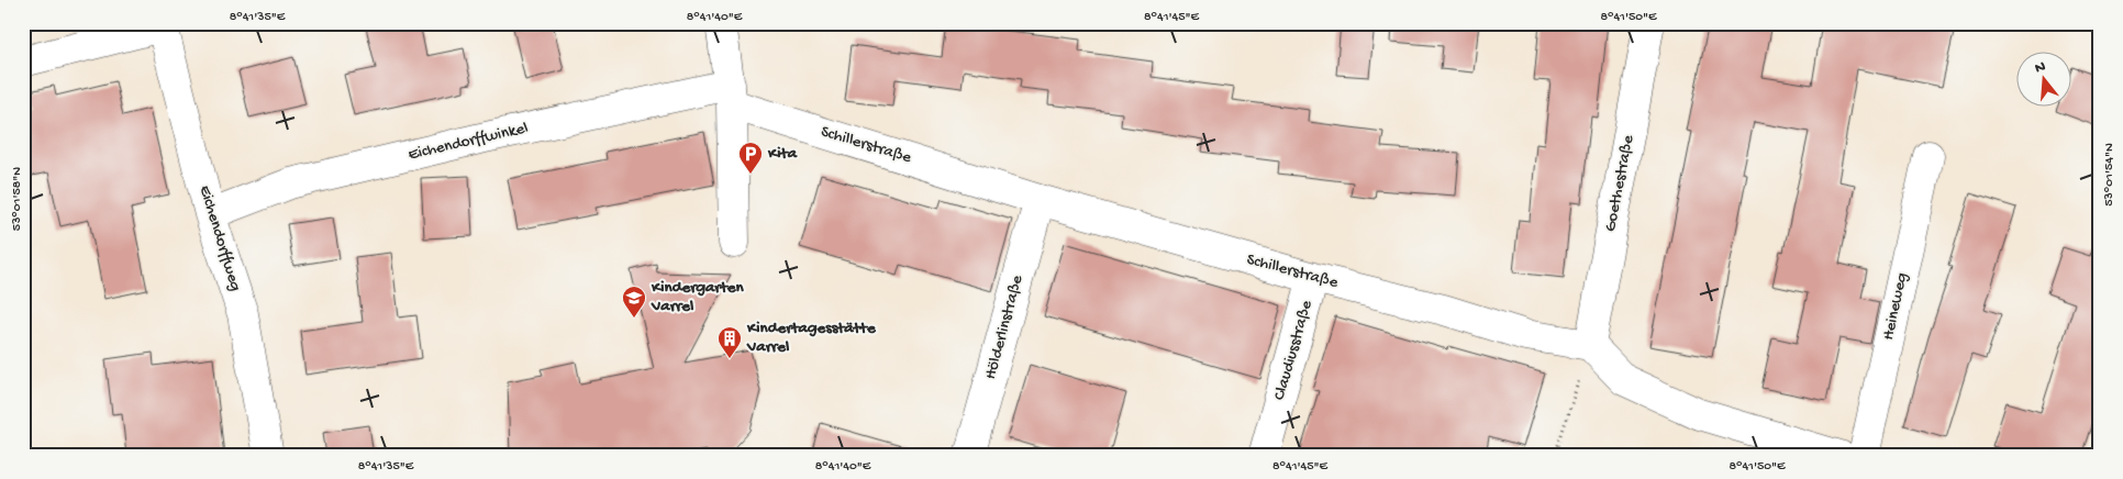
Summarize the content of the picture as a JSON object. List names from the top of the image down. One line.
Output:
{"streets":{"street":["Eichendorffwinkel","Schillerstraße","Goethestraße","Eichendorffweg","Heineweg","Hölderlinstraße","Claudiusstraße"]},"crossings":[["Eichendorffwinkel","Schillerstraße"],["Eichendorffwinkel","Eichendorffweg"],["Schillerstraße","Goethestraße"],["Schillerstraße","Hölderlinstraße"],["Schillerstraße","Claudiusstraße"]],"places":{"parking":["Kita"],"school or university":["Kindergarten Varrel"],"building":["Kindertagesstätte Varrel"]},"north":"top","coordinates":["8°41'35\"E","8°41'40\"E","8°41'45\"E","8°41'50\"E","53°01'54\"N","53°01'58\"N"]}
